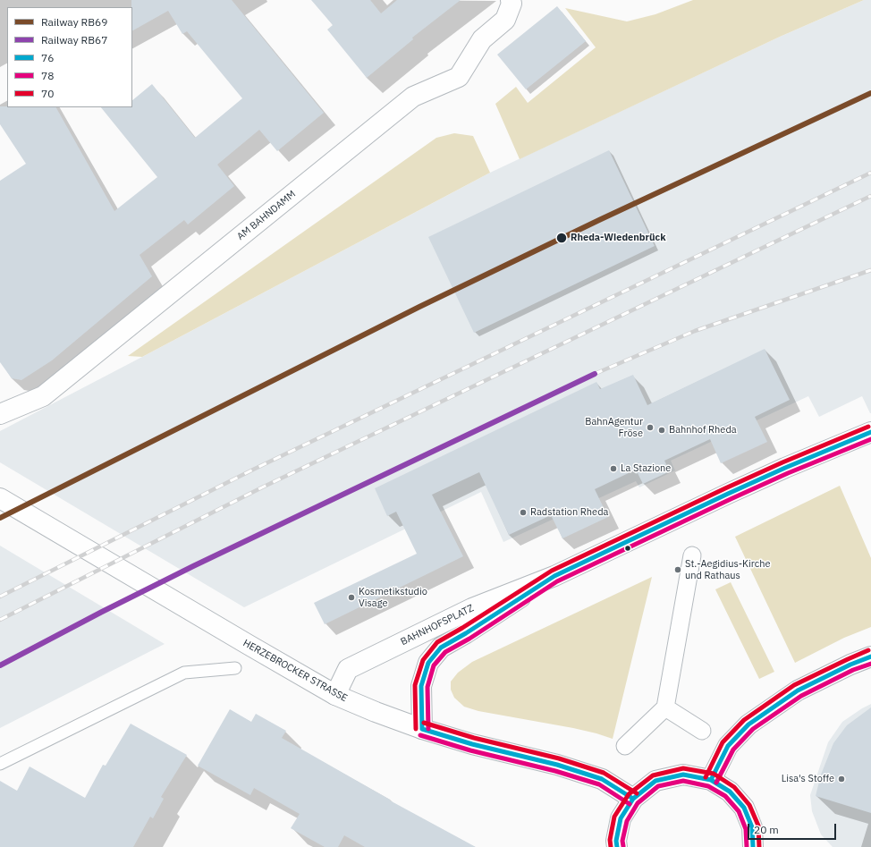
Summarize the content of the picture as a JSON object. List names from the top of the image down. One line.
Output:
{"streets":{"street":["AM BAHNDAMM","BAHNHOFSPLATZ","HERZEBROCKER STRASSE"]},"crossings":[["BAHNHOFSPLATZ","HERZEBROCKER STRASSE"]],"places":["Rheda-Wiedenbrück","BahnAgentur Fröse","Bahnhof Rheda","La Stazione","Radstation Rheda","St.-Aegidius-Kirche und Rathaus","Kosmetikstudio Visage","Lisa's Stoffe"],"lines":["rail line RB69","rail line RB67","transit line 70","transit line 76","transit line 78"],"legend":["Railway RB69","Railway RB67","76","78","70"],"scale_bar":"20 m"}
